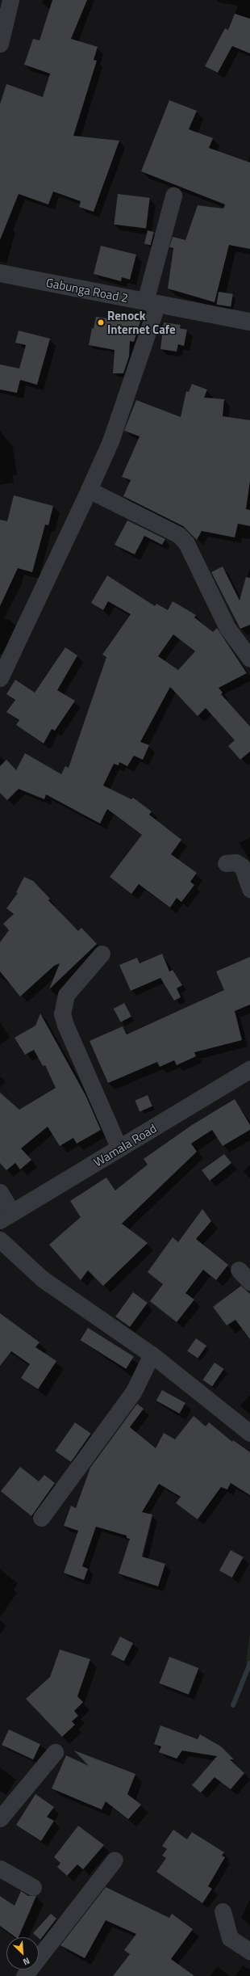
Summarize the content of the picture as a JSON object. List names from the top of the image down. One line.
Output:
{"streets":{"street":["Gabunga Road 2","Wamala Road"]},"places":["Renock Internet Cafe"],"north":"bottom right"}
